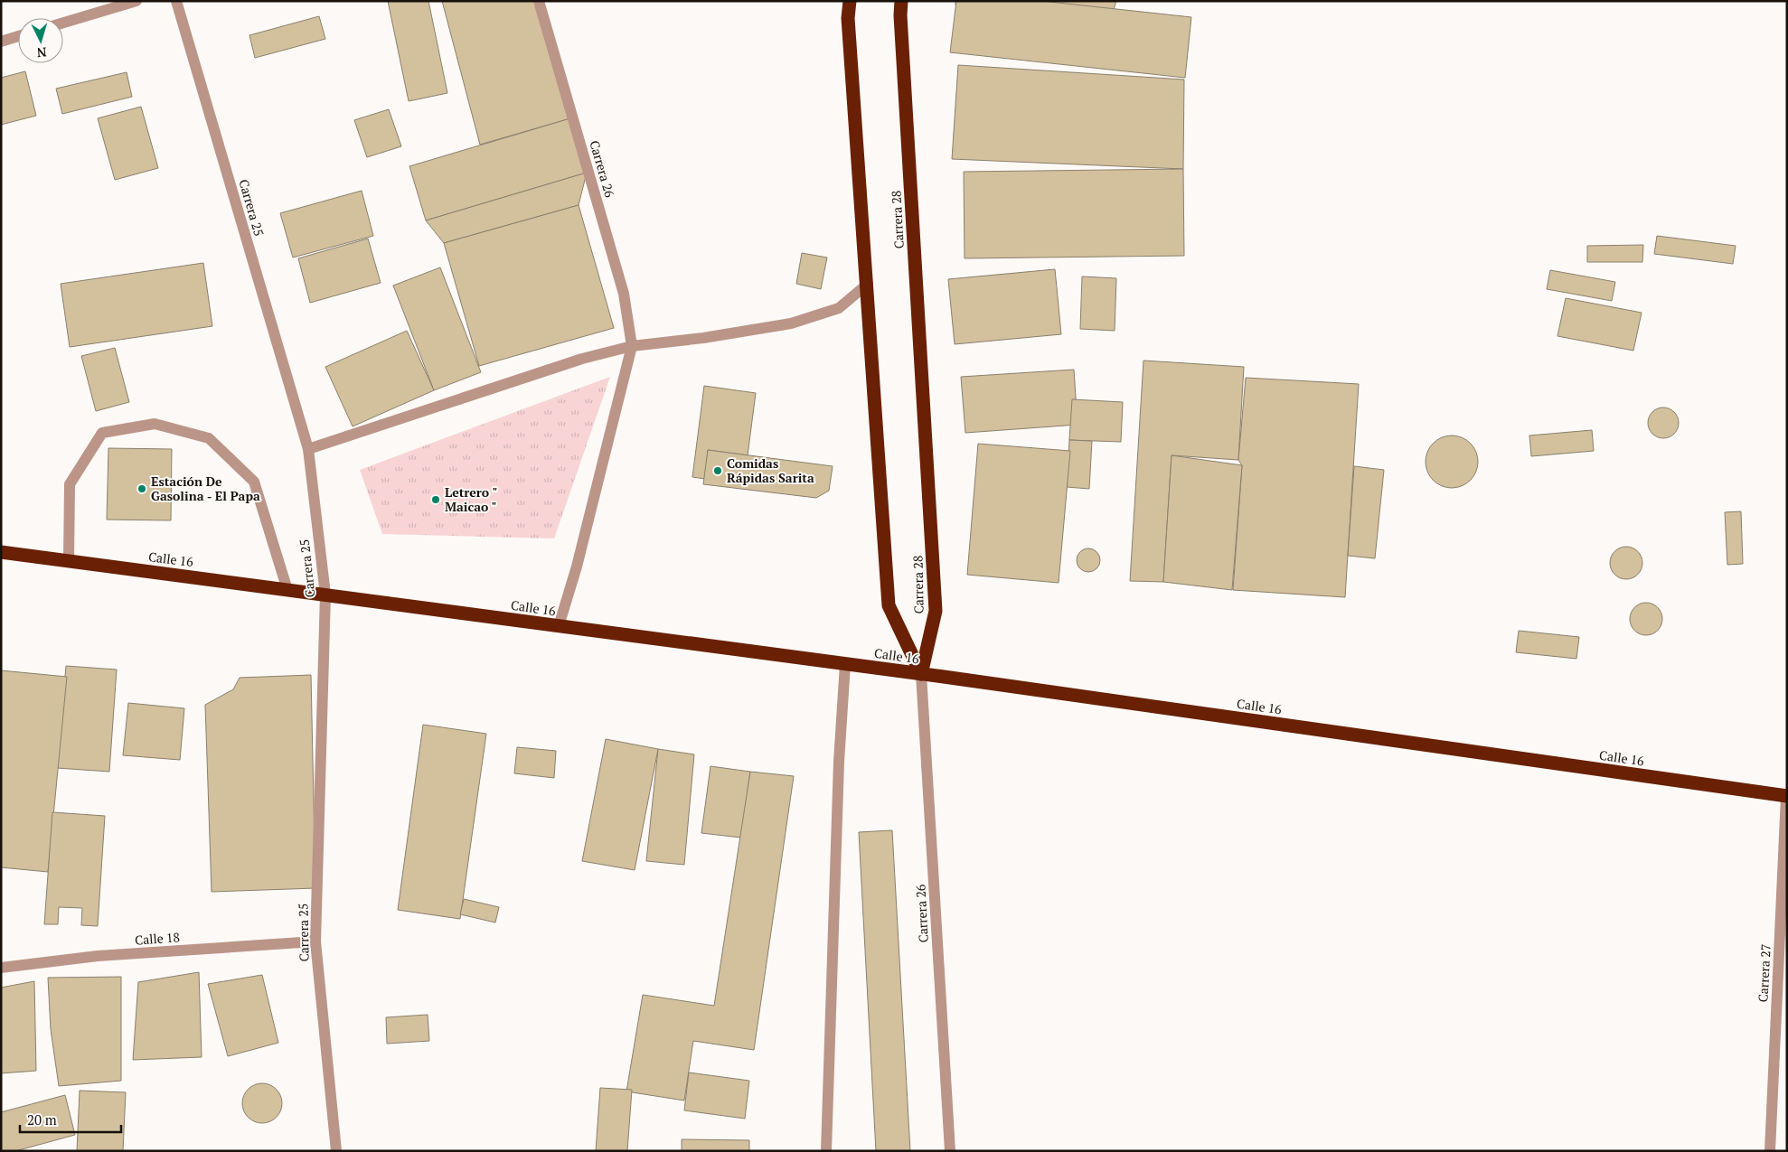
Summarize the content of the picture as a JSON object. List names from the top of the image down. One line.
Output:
{"streets":{"highway":["Carrera 28","Calle 16"],"street":["Carrera 26","Carrera 25","Calle 18","Carrera 27"]},"crossings":[["Carrera 26","Carrera 28"],["Carrera 26","Calle 16"],["Carrera 25","Calle 16"],["Carrera 25","Calle 18"],["Carrera 28","Calle 16"],["Calle 16","Carrera 27"]],"places":["Comidas Rápidas Sarita","Estación De Gasolina - El Papa","Letrero \" Maicao \""],"scale_bar":"20 m","north":"bottom"}
